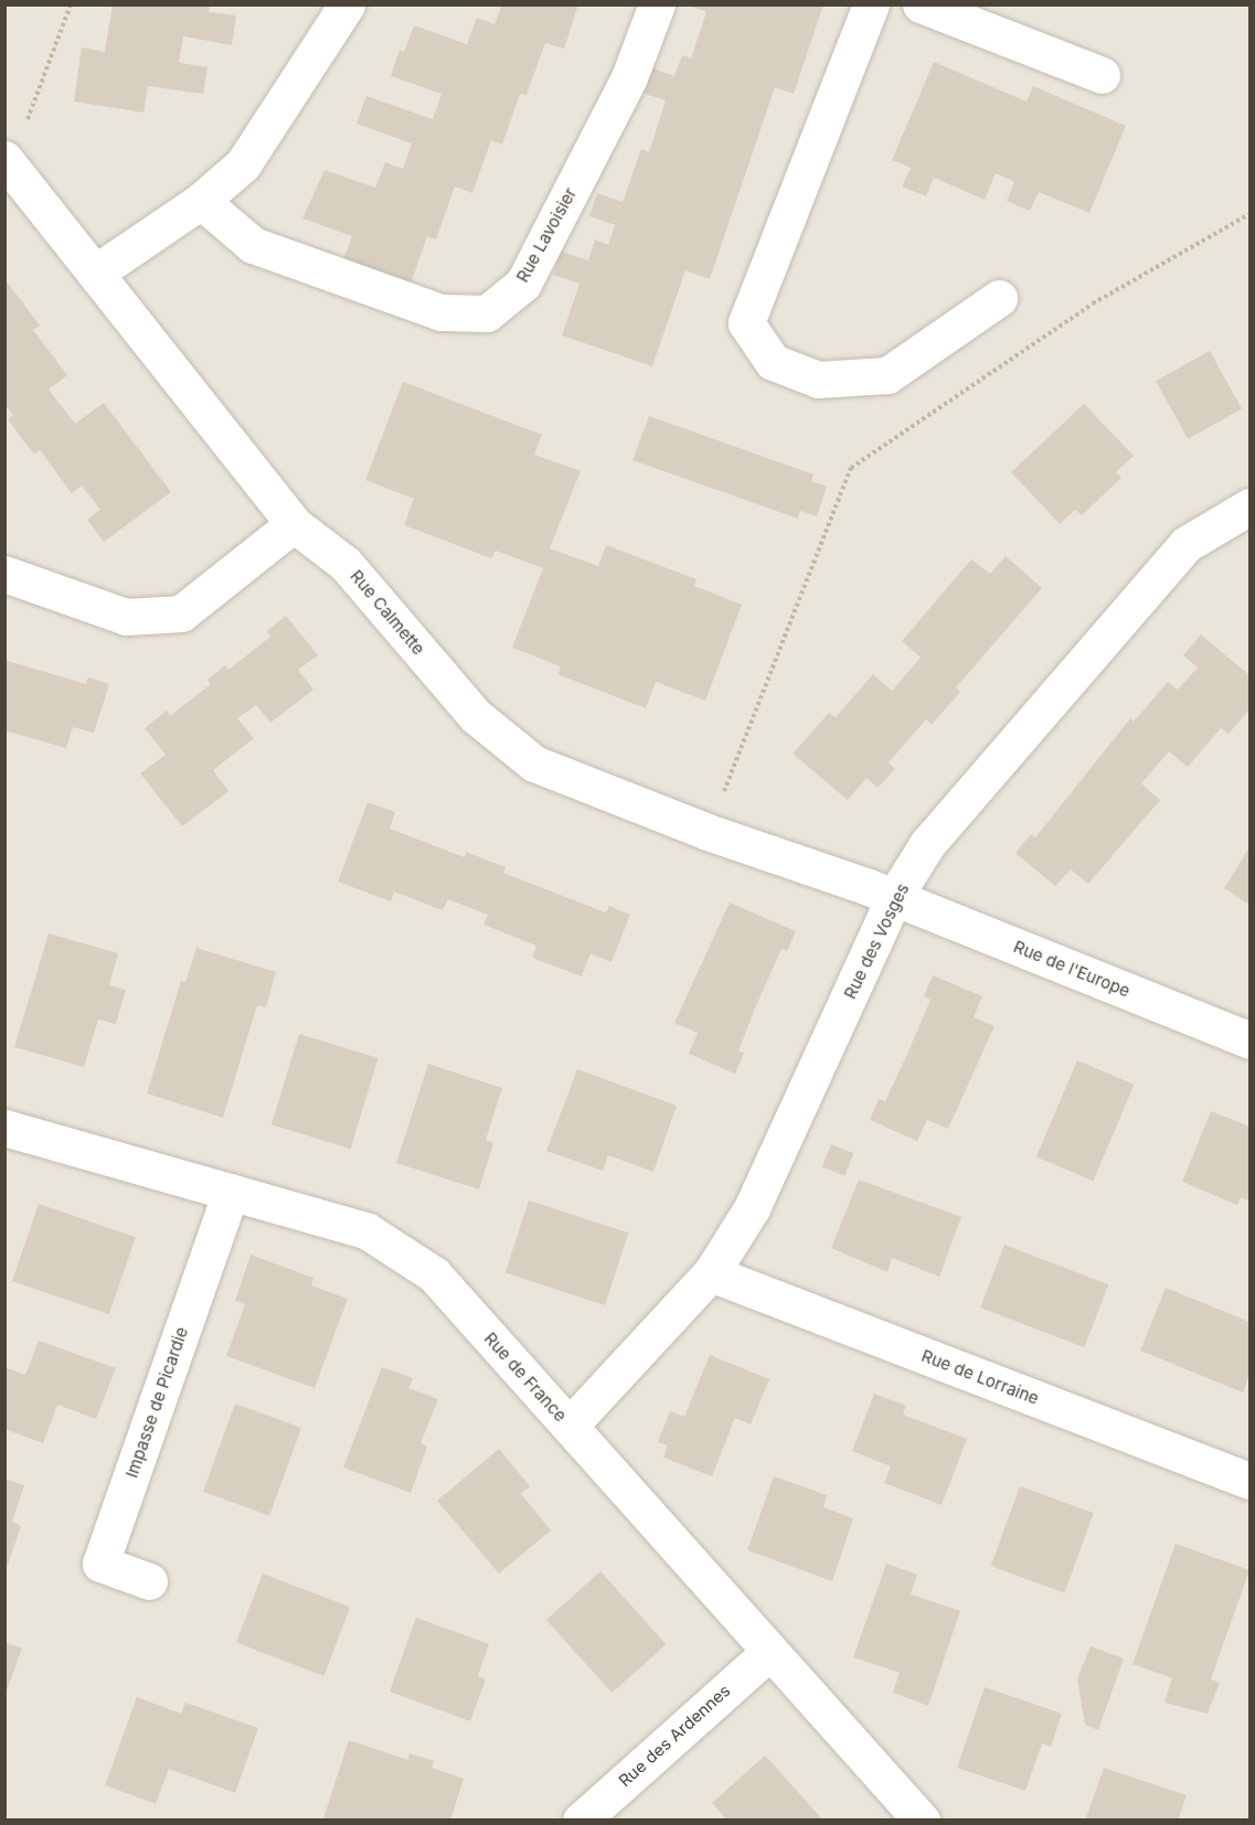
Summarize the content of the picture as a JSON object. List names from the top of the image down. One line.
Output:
{"streets":{"street":["Rue Lavoisier","Rue Calmette","Rue des Vosges","Rue de l'Europe","Rue de France","Rue de Lorraine","Impasse de Picardie","Rue des Ardennes"]},"crossings":[["Rue Calmette","Rue des Vosges"],["Rue Calmette","Rue de l'Europe"],["Rue des Vosges","Rue de l'Europe"],["Rue des Vosges","Rue de France"],["Rue des Vosges","Rue de Lorraine"],["Rue de France","Impasse de Picardie"],["Rue de France","Rue des Ardennes"]]}
